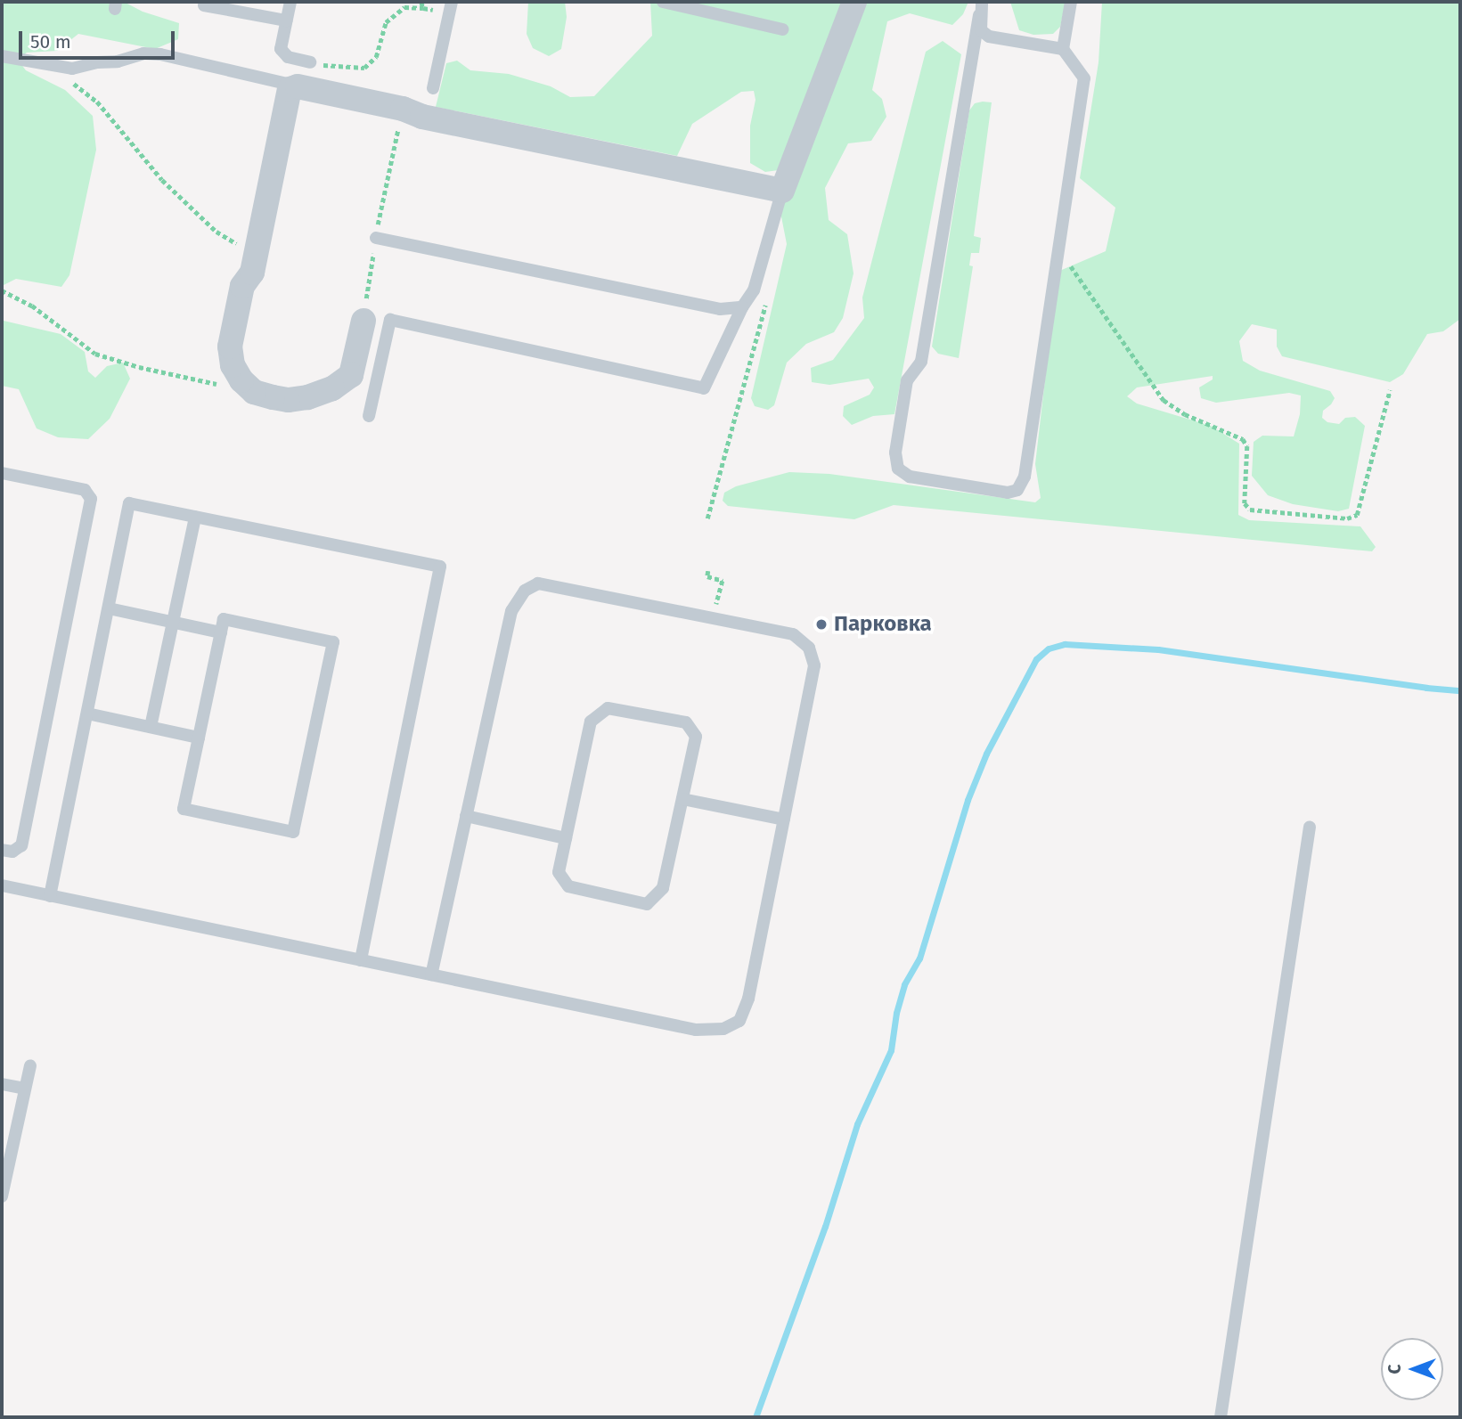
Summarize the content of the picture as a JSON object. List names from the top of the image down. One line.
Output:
{"places":["Парковка"],"scale_bar":"50 m","north":"left"}
